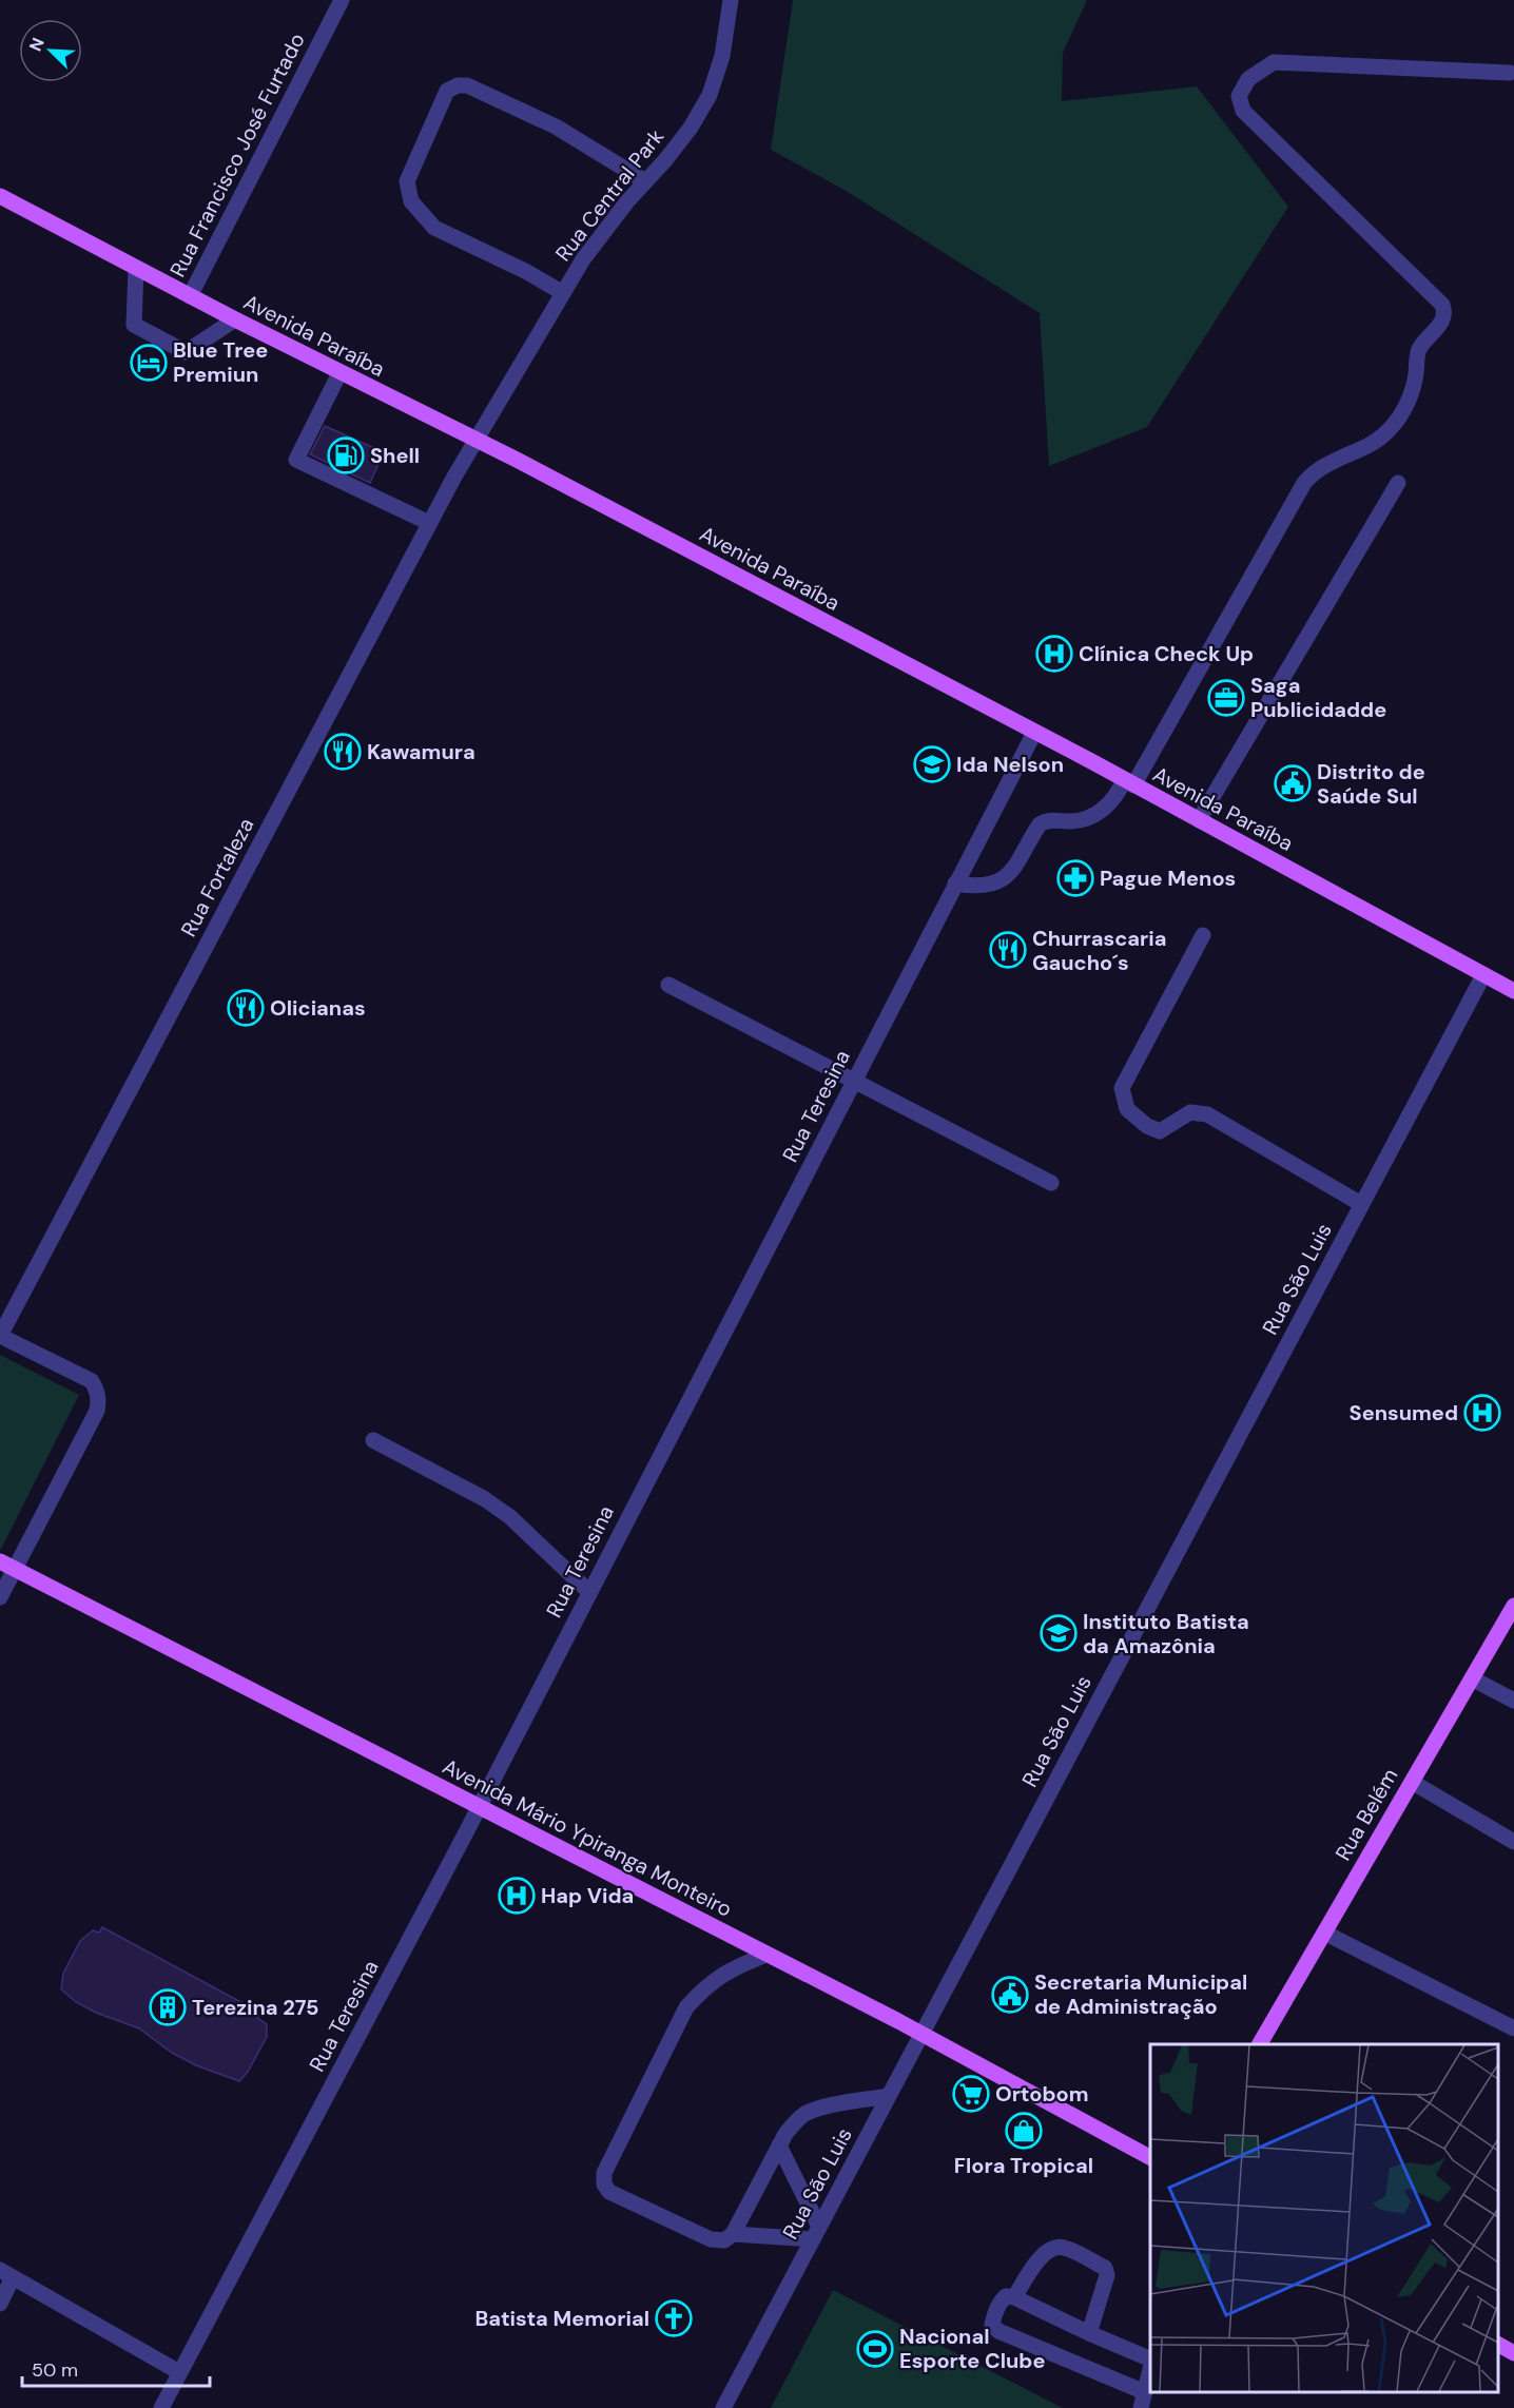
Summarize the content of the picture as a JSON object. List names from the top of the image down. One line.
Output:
{"streets":{"main road":["Avenida Paraíba","Rua Belém","Avenida Mário Ypiranga Monteiro"],"street":["Rua Francisco José Furtado","Rua Central Park","Rua Fortaleza","Rua Teresina","Rua São Luis"]},"crossings":[["Rua Francisco José Furtado","Avenida Paraíba"],["Rua Central Park","Avenida Paraíba"],["Rua Central Park","Rua Fortaleza"],["Avenida Paraíba","Rua Fortaleza"],["Avenida Paraíba","Rua Teresina"],["Avenida Paraíba","Rua São Luis"],["Rua Fortaleza","Avenida Mário Ypiranga Monteiro"],["Rua Teresina","Avenida Mário Ypiranga Monteiro"],["Rua São Luis","Avenida Mário Ypiranga Monteiro"]],"places":{"hotel":["Blue Tree Premiun"],"fuel station":["Shell"],"hospital":["Clínica Check Up","Sensumed","Hap Vida"],"office":["Saga Publicidadde"],"restaurant":["Kawamura","Churrascaria Gaucho´s","Olicianas"],"school or university":["Ida Nelson","Instituto Batista da Amazônia"],"public building":["Distrito de Saúde Sul","Secretaria Municipal de Administração"],"pharmacy":["Pague Menos"],"building":["Terezina 275"],"supermarket":["Ortobom"],"shop":["Flora Tropical"],"church":["Batista Memorial"],"sports":["Nacional Esporte Clube"]},"scale_bar":"50 m","north":"top left"}
